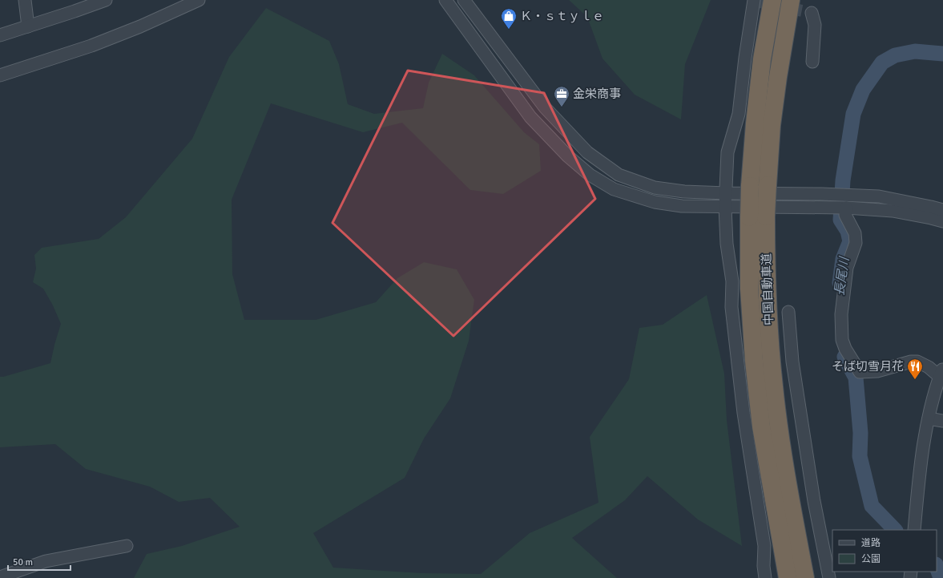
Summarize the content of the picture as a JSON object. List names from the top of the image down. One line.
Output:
{"streets":{"highway":["中国自動車道"]},"water":["長尾川"],"places":{"shop":["Ｋ・ｓｔｙｌｅ"],"office":["金栄商事"],"restaurant":["そば切雪月花"]},"legend":["道路","公園"],"scale_bar":"50 m"}
